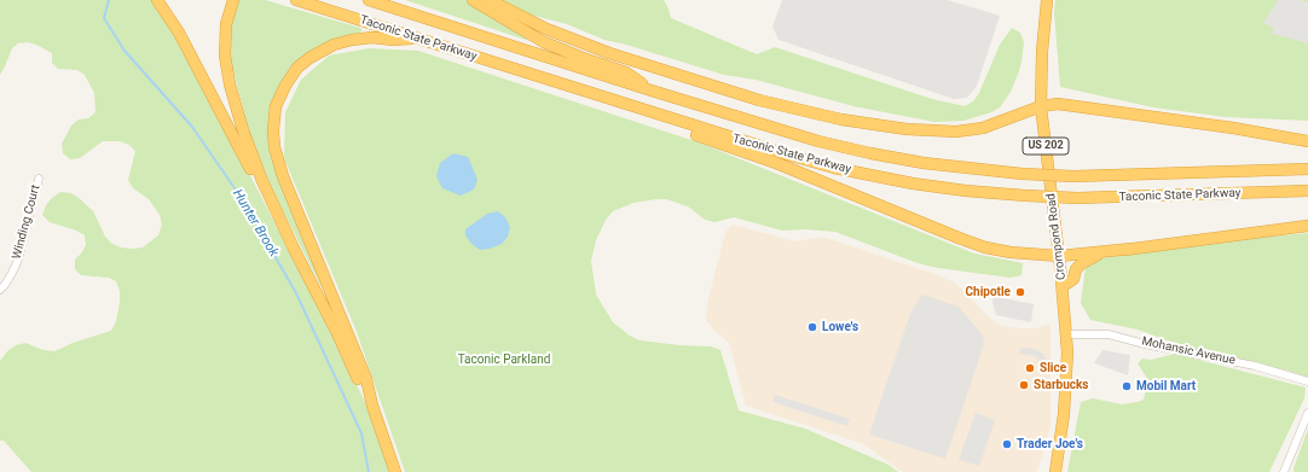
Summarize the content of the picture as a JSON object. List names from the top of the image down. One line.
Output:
{"streets":{"highway":["Taconic State Parkway","US 202","Crompond Road"],"street":["Winding Court","Mohansic Avenue"]},"crossings":[["Crompond Road","Mohansic Avenue"]],"water":["Hunter Brook"],"parks":["Taconic Parkland"],"places":["Chipotle","Lowe's","Slice","Starbucks","Mobil Mart","Trader Joe's"]}
